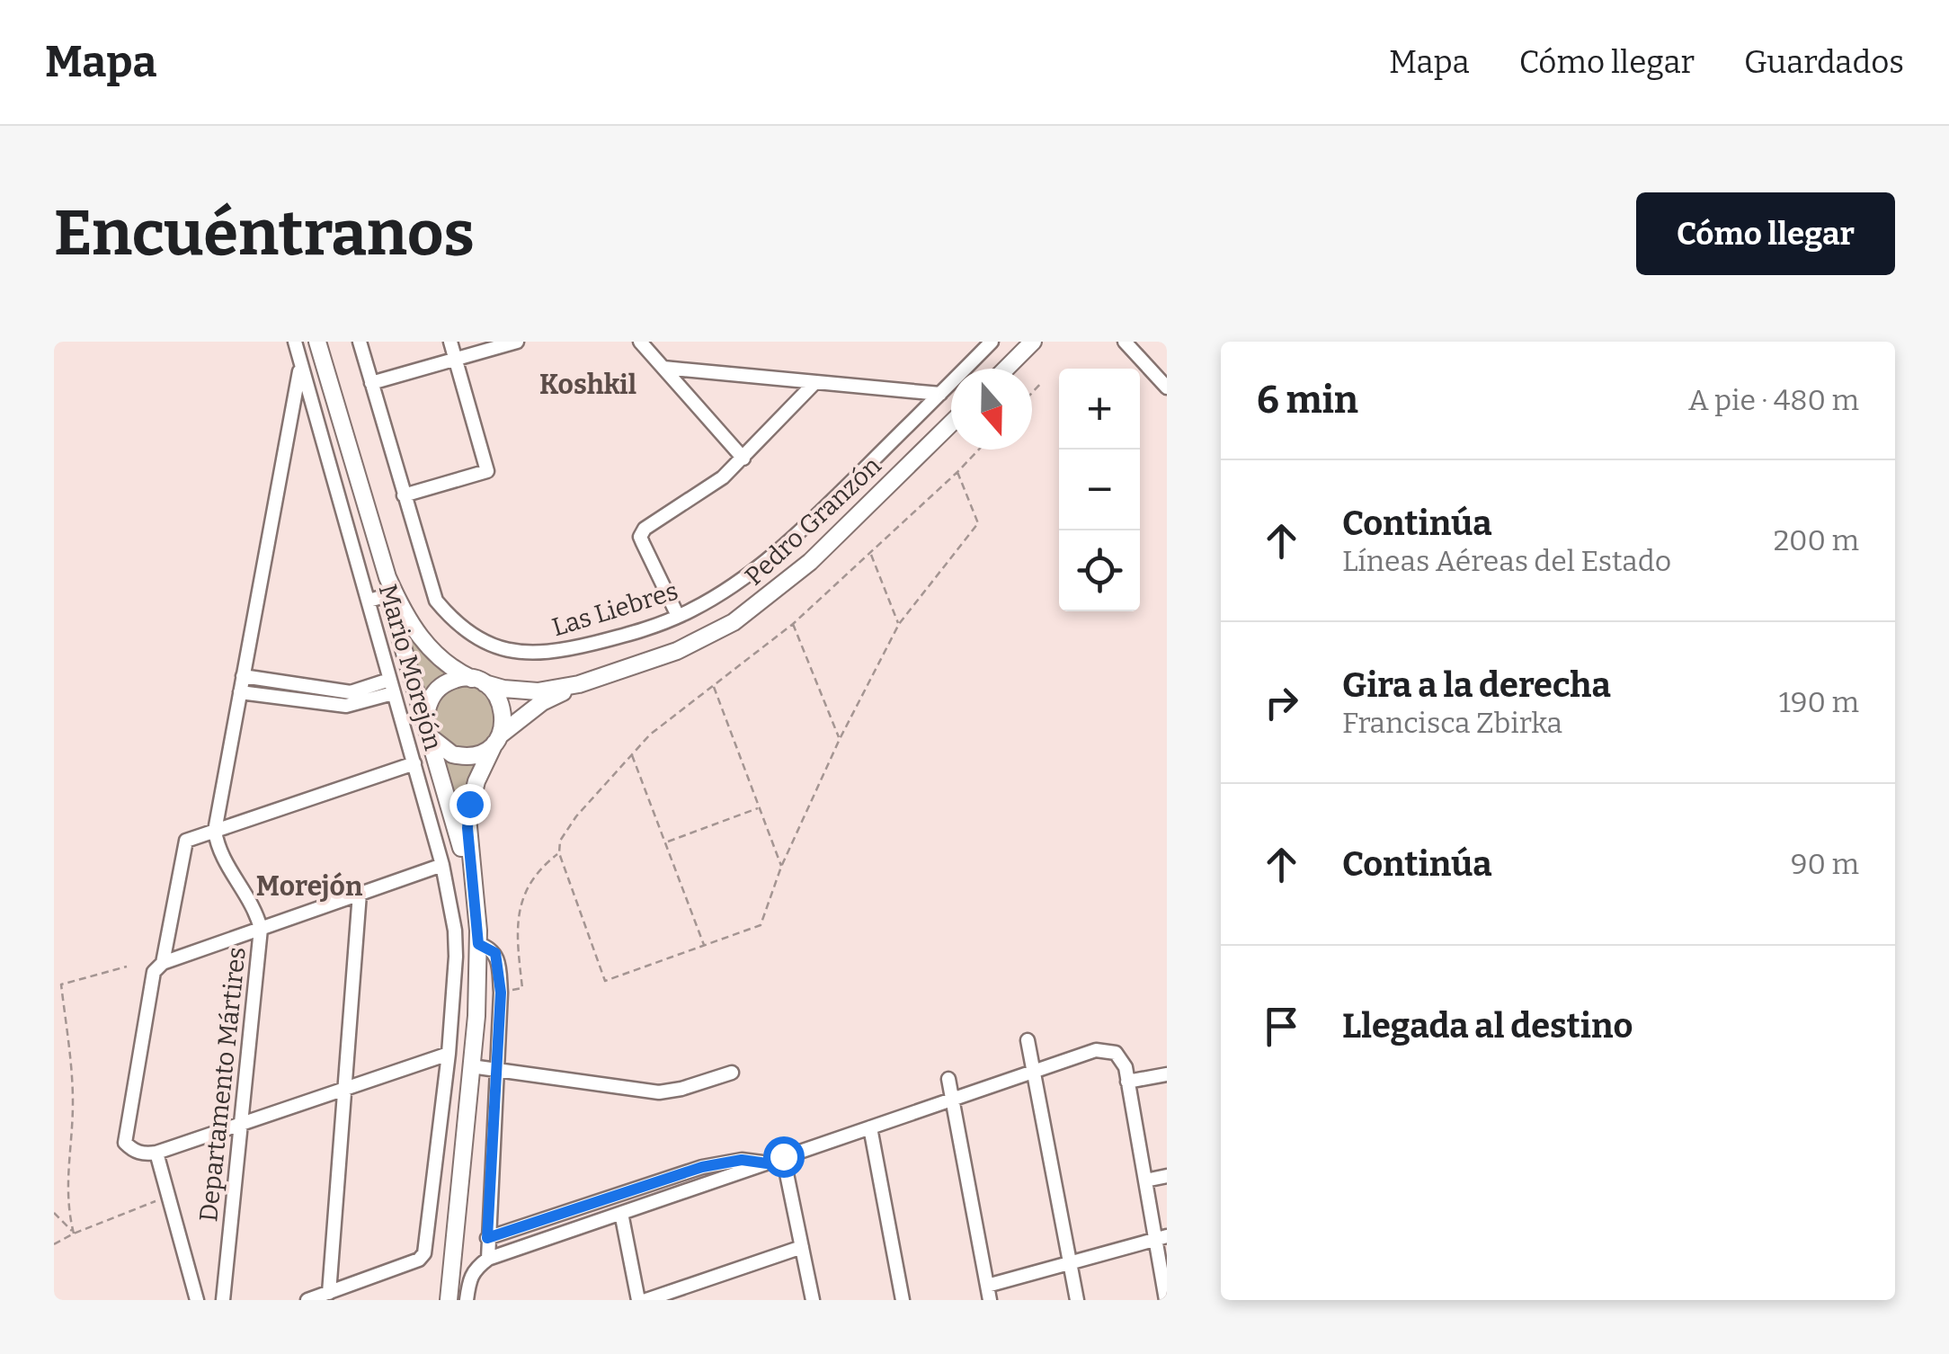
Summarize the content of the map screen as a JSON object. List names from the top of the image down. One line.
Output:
{"streets":{"main road":["Pedro Granzón"],"street":["Las Liebres","Mario Morejón","Departamento Mártires"]},"districts":["Koshkil","Morejón"],"north":"bottom","page":{"header":"Mapa","nav":["Mapa","Cómo llegar","Guardados"],"buttons":"Cómo llegar","title":"Encuéntranos","heading":["6 min","A pie · 480 m"],"map_buttons":["+","−"],"list":[["Continúa","Líneas Aéreas del Estado","200 m"],["Gira a la derecha","Francisca Zbirka","190 m"],["Continúa","90 m"],"Llegada al destino"]}}
